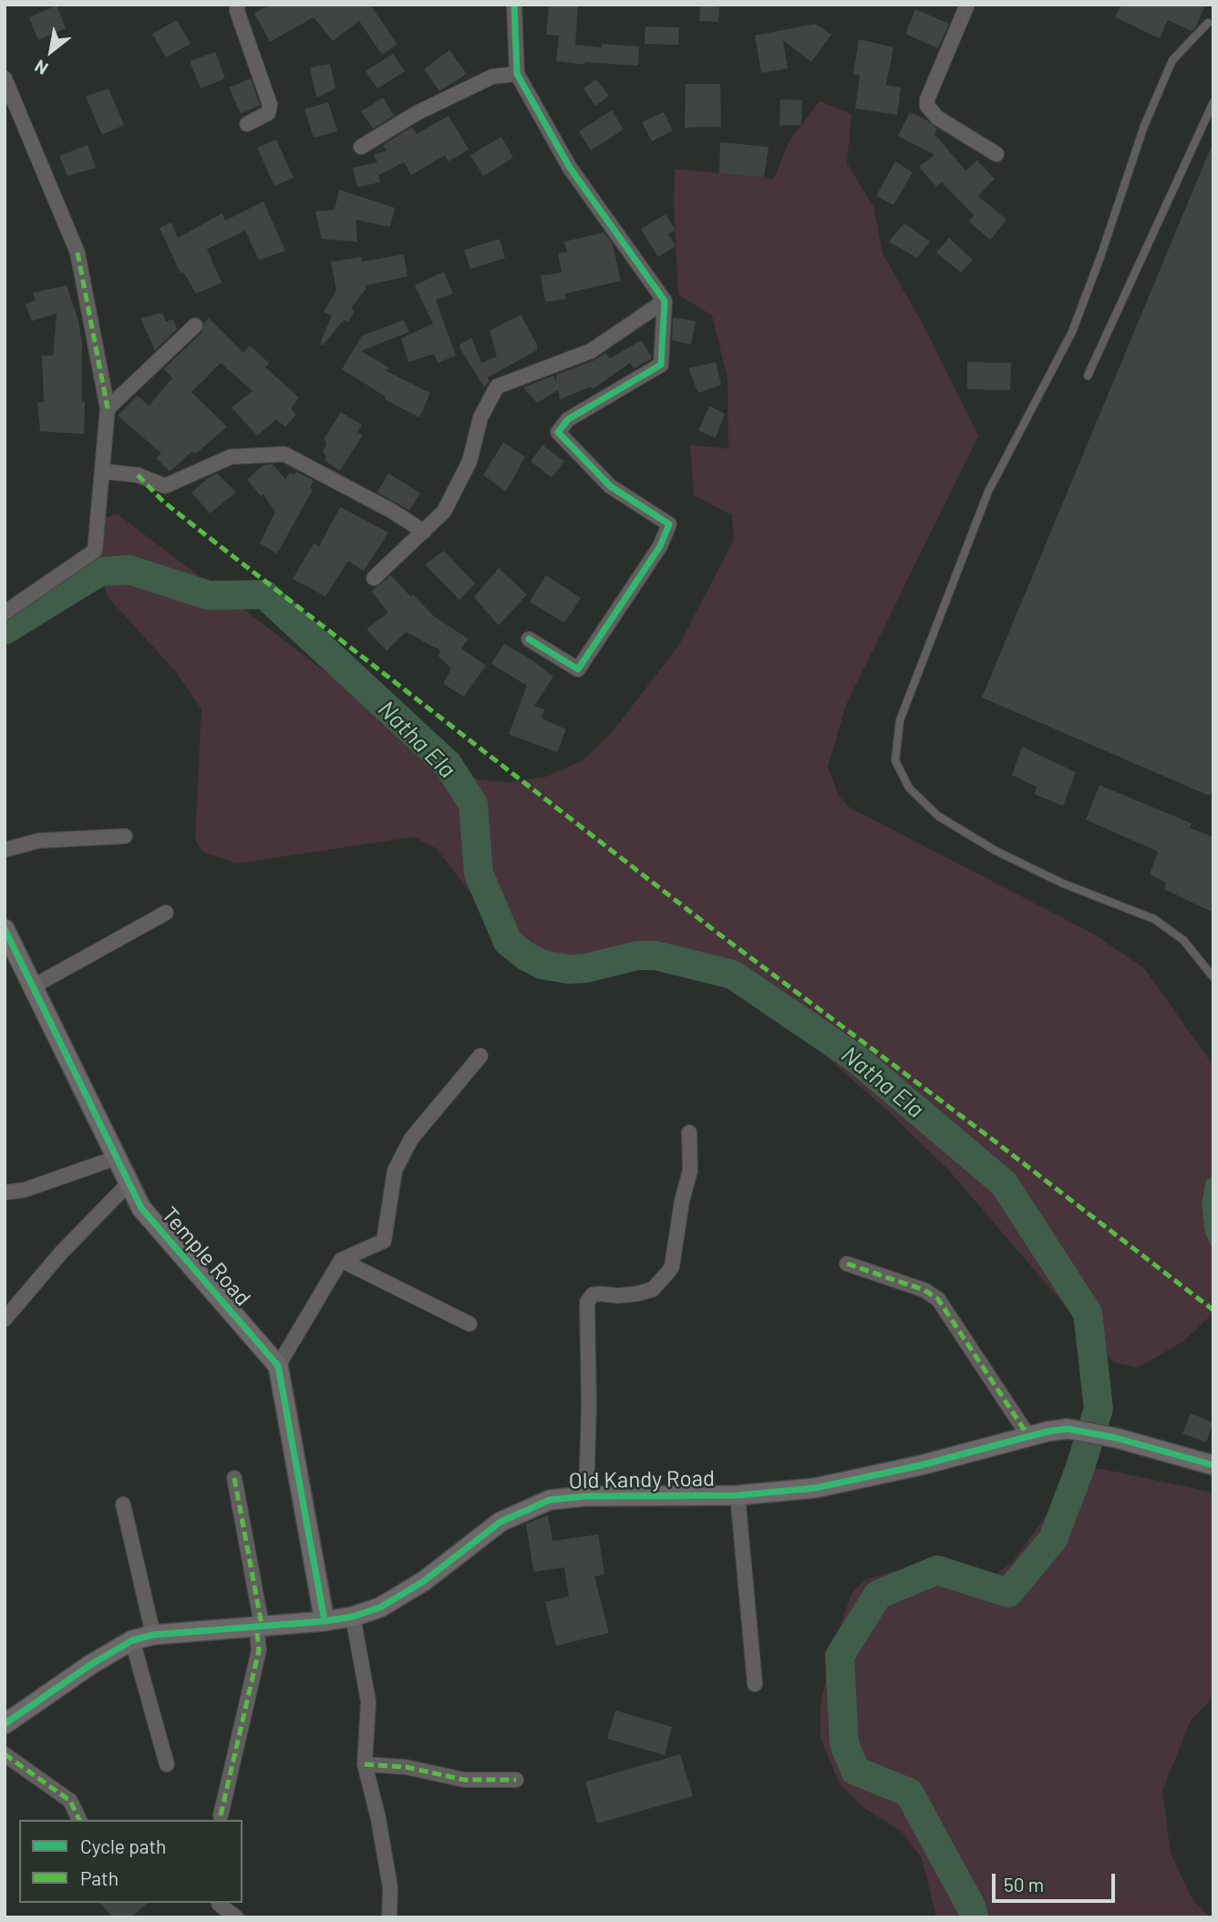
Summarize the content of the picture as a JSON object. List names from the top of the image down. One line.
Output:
{"streets":{"street":["Temple Road","Old Kandy Road"]},"water":["Natha Ela"],"legend":["Cycle path","Path"],"scale_bar":"50 m","north":"bottom left"}
